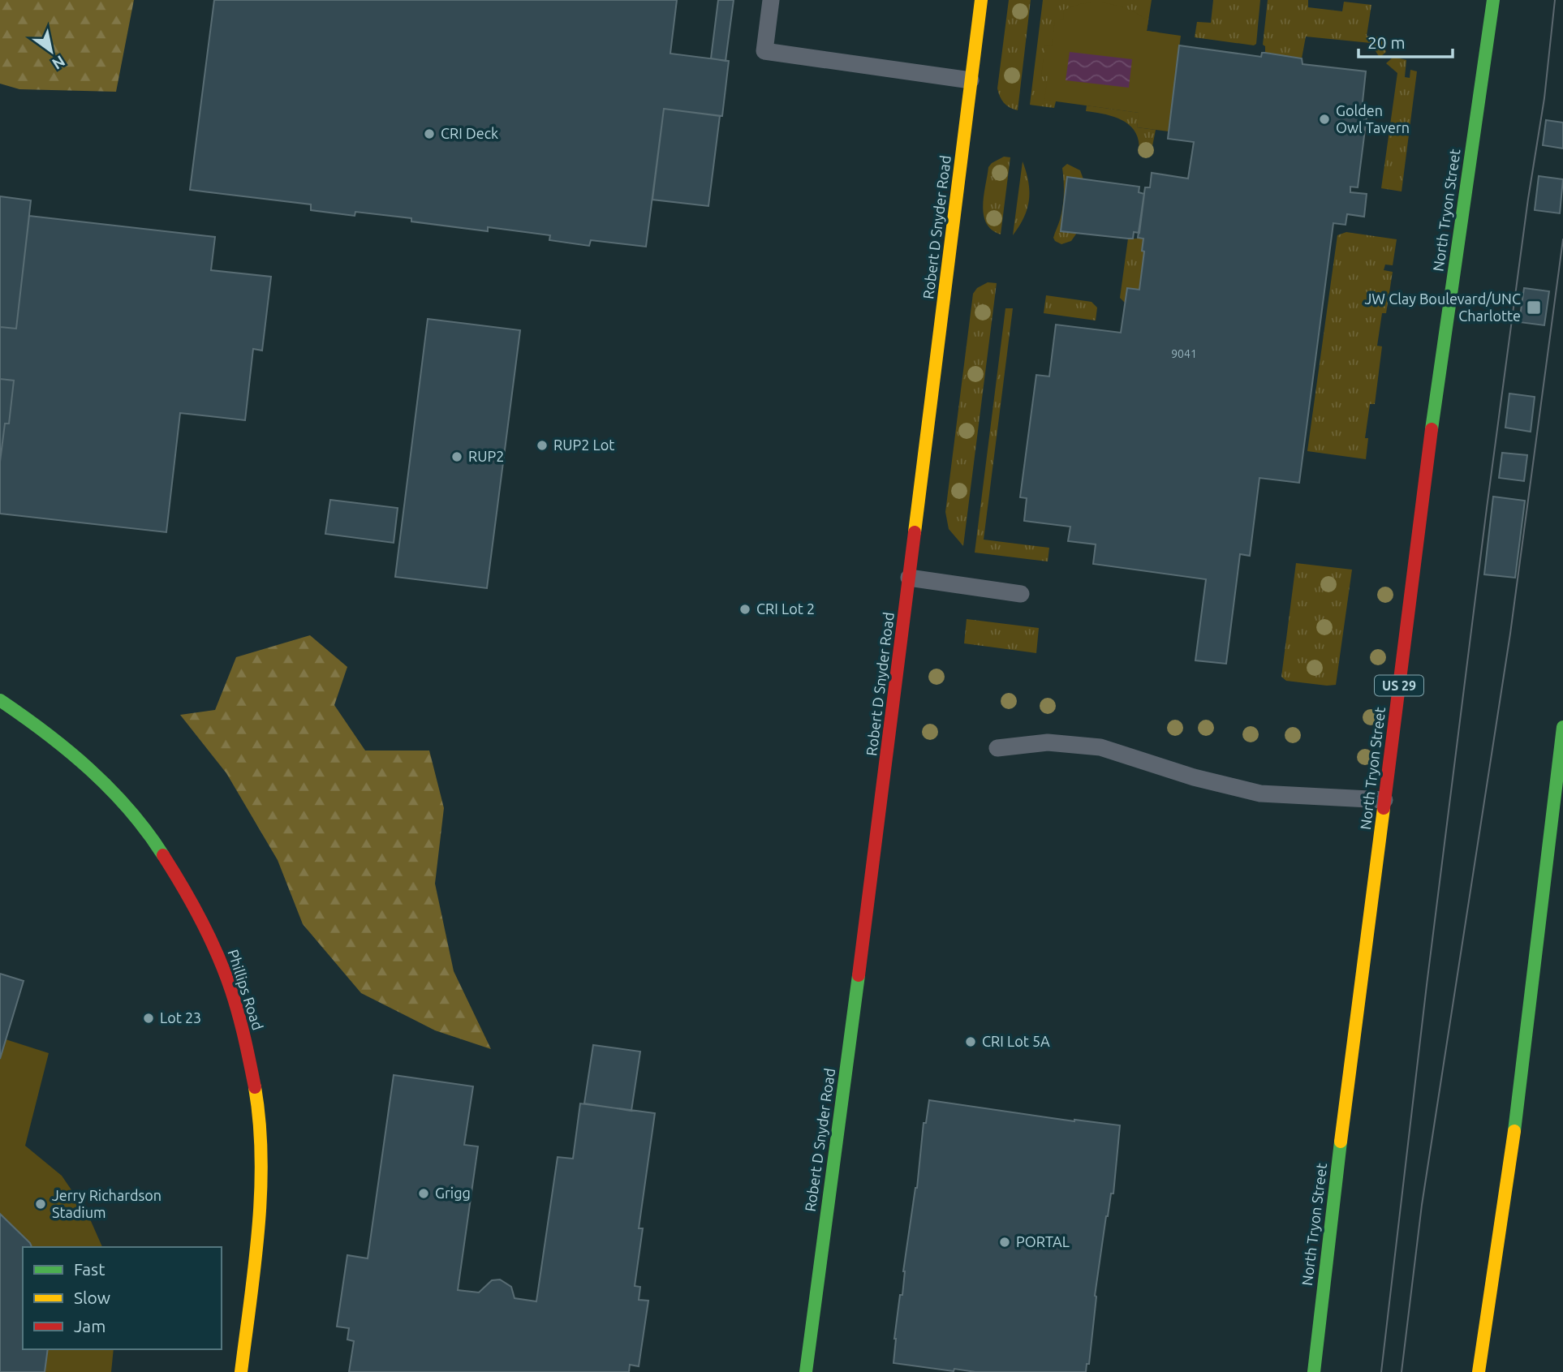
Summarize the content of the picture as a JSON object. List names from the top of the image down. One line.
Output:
{"streets":{"street":["North Tryon Street","Robert D Snyder Road","US 29","Phillips Road"]},"places":{"other":["Golden Owl Tavern","CRI Deck","RUP2 Lot","RUP2","CRI Lot 2","Lot 23","CRI Lot 5A","Grigg","Jerry Richardson Stadium","PORTAL"],"transit":["JW Clay Boulevard/UNC Charlotte"]},"house_numbers":["9041"],"legend":["Fast","Slow","Jam"],"scale_bar":"20 m","north":"bottom right"}
